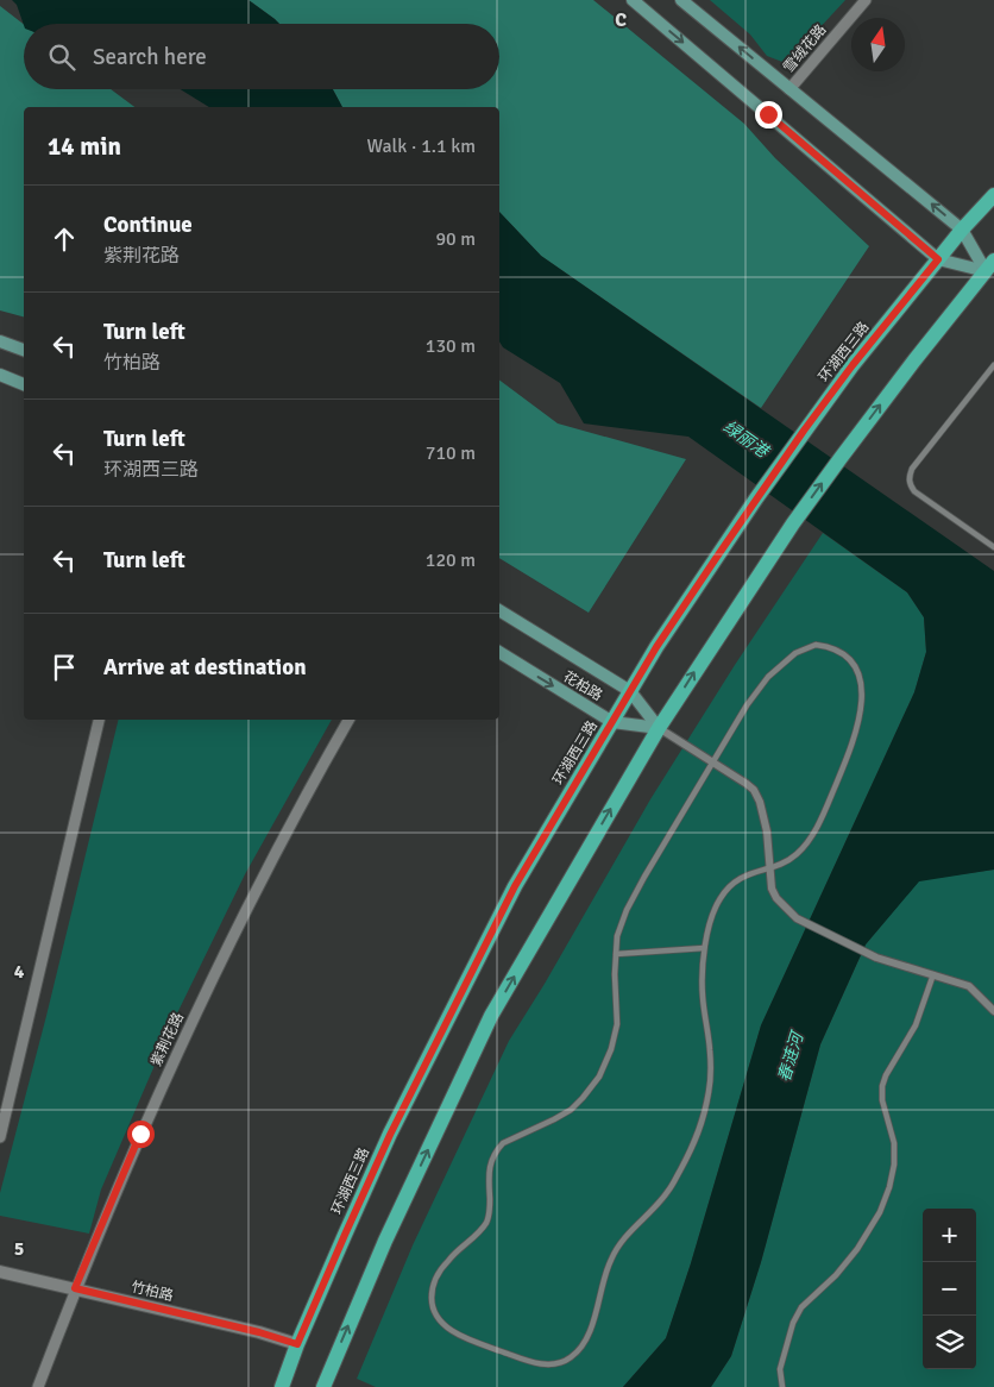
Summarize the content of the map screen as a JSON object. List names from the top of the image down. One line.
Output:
{"streets":{"main road":["环湖西三路","花柏路"],"street":["雪绒花路","紫荆花路","竹柏路"]},"crossings":[["环湖西三路","花柏路"],["环湖西三路","竹柏路"],["紫荆花路","竹柏路"]],"water":["绿丽港","春涟河"],"north":"top","page":{"search":"Search here","heading":["14 min","Walk · 1.1 km"],"list":[["Continue","紫荆花路","90 m"],["Turn left","竹柏路","130 m"],["Turn left","环湖西三路","710 m"],["Turn left","120 m"],"Arrive at destination"],"map_buttons":["+","−"]},"grid":{"columns":["C"],"rows":["4","5"]}}
